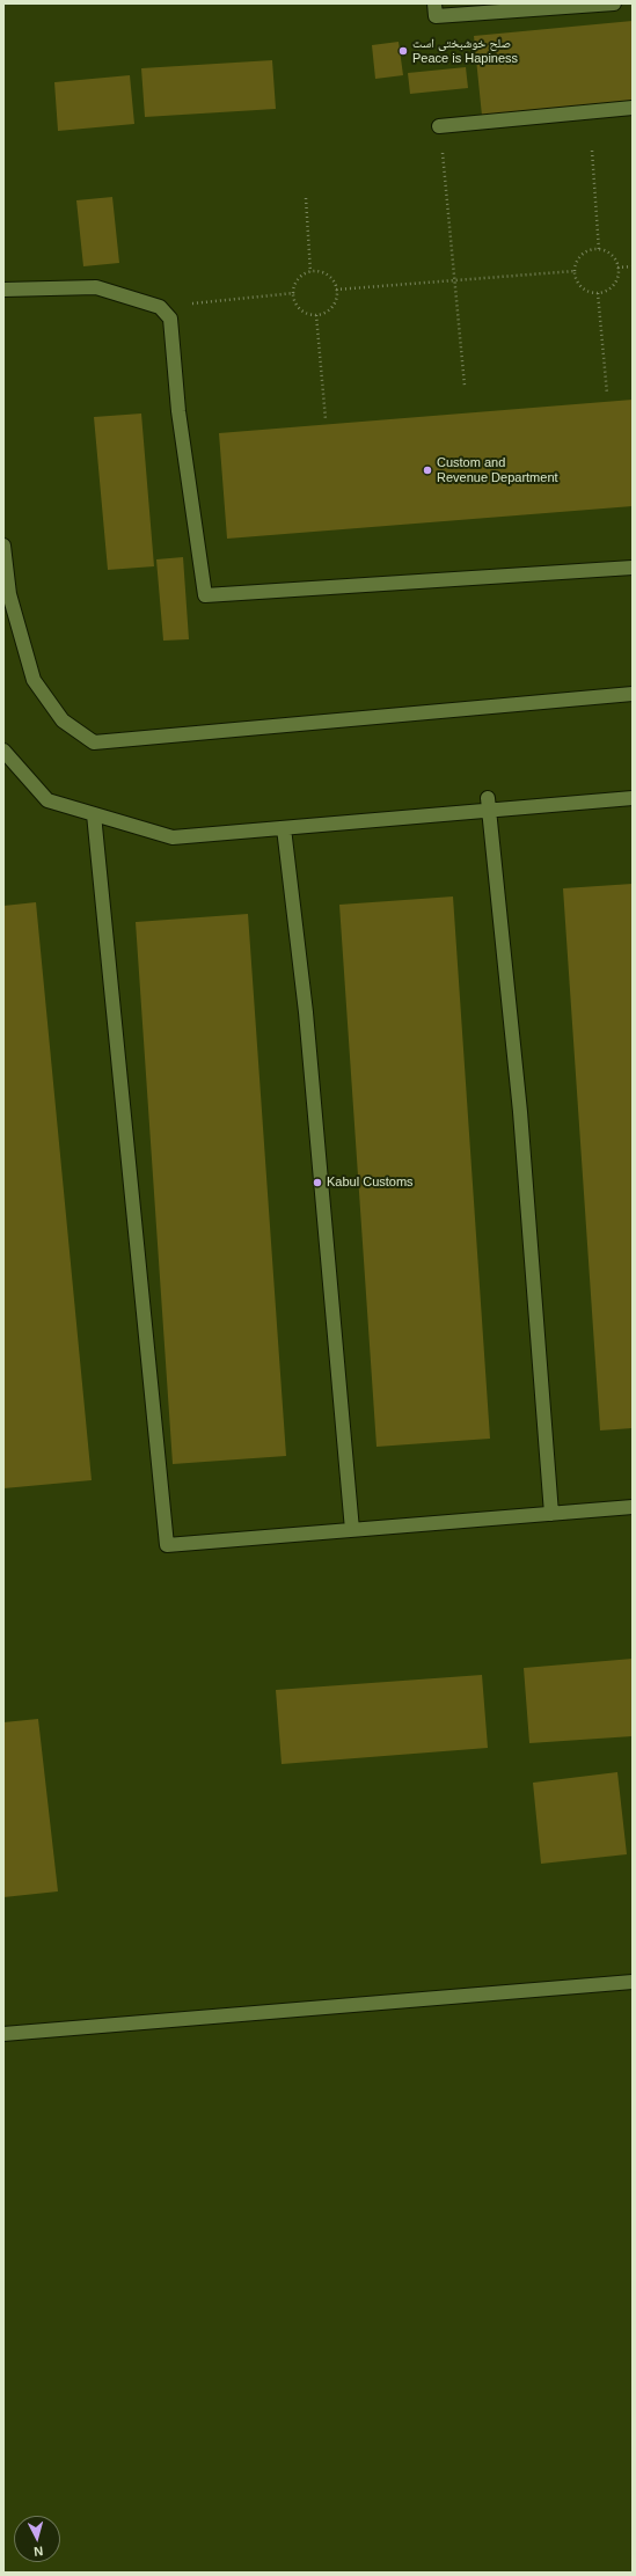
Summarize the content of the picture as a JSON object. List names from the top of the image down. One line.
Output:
{"places":["صلح خوشبختی است Peace is Hapiness","Custom and Revenue Department","Kabul Customs"],"north":"bottom"}
